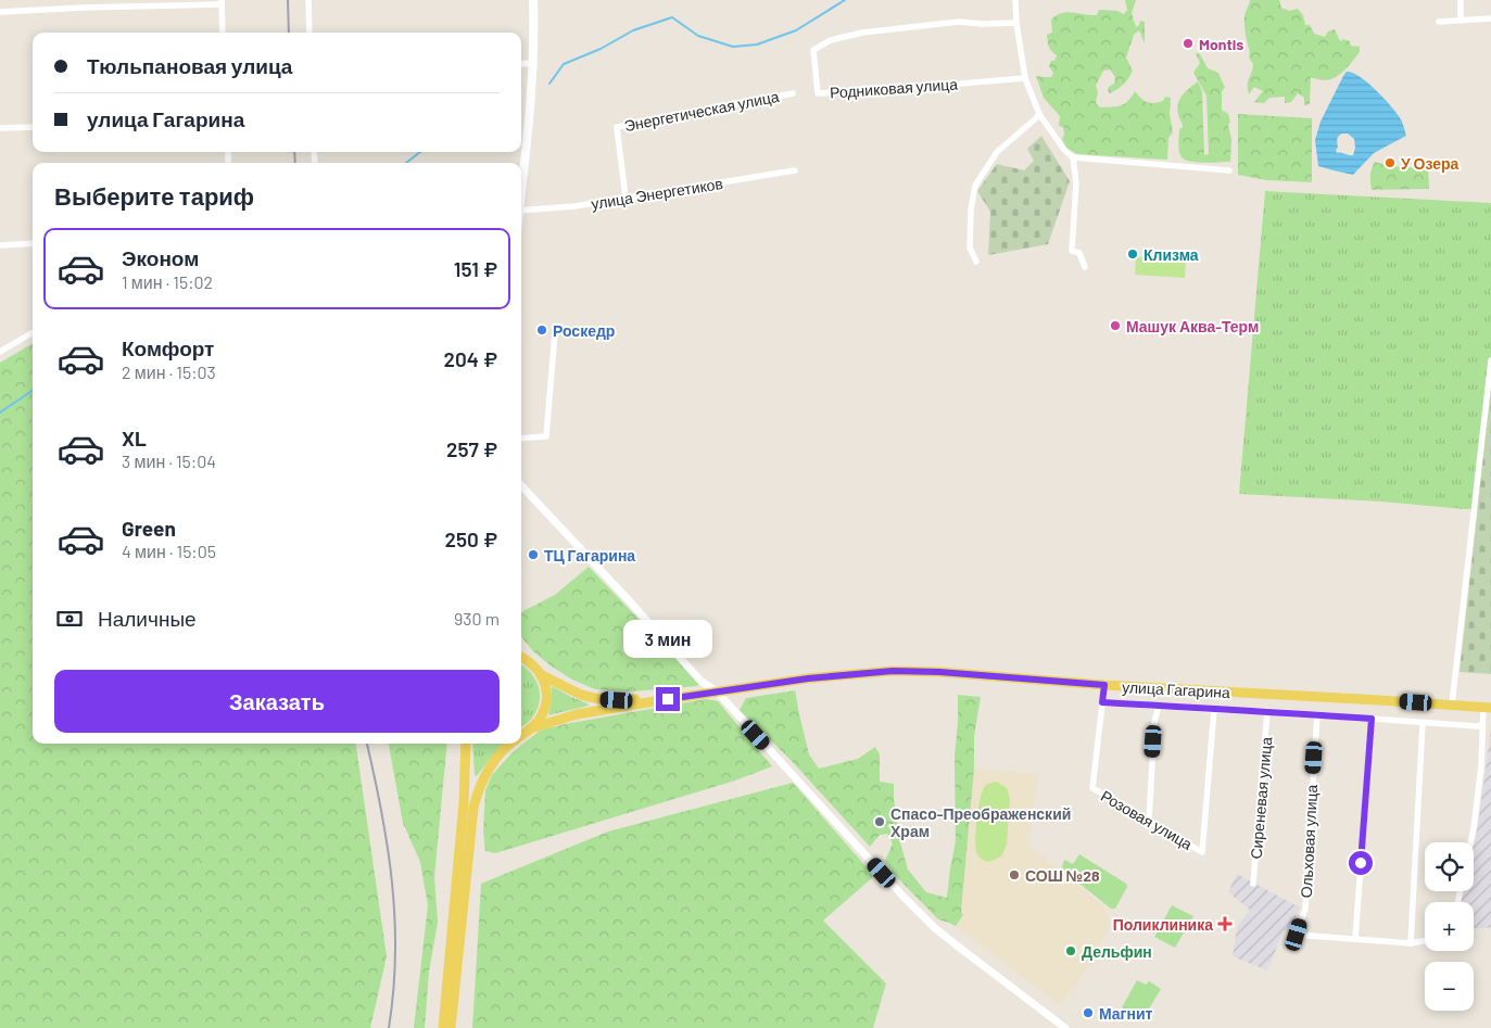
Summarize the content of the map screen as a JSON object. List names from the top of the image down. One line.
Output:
{"streets":{"main road":["улица Гагарина"],"street":["Родниковая улица","Энергетическая улица","улица Энергетиков","Сиреневая улица","Розовая улица","Ольховая улица"]},"crossings":[["Энергетическая улица","улица Энергетиков"]],"places":{"other":["Montis","У Озера","Клизма","Машук Аква-Терм","Роскедр","ТЦ Гагарина","Спасо-Преображенский Храм","СОШ №28","Дельфин","Магнит"],"health":["Поликлиника"]},"page":{"banner":["Тюльпановая улица","улица Гагарина"],"heading":"Выберите тариф","list":[{"name":"Эконом","note":"1 мин · 15:02","value":"151 ₽"},{"name":"Комфорт","note":"2 мин · 15:03","value":"204 ₽"},{"name":"XL","note":"3 мин · 15:04","value":"257 ₽"},{"name":"Green","note":"4 мин · 15:05","value":"250 ₽"}],"pay":["Наличные","930 m"],"bubble":"3 мин","buttons":"Заказать","map_buttons":["+","−"]}}
